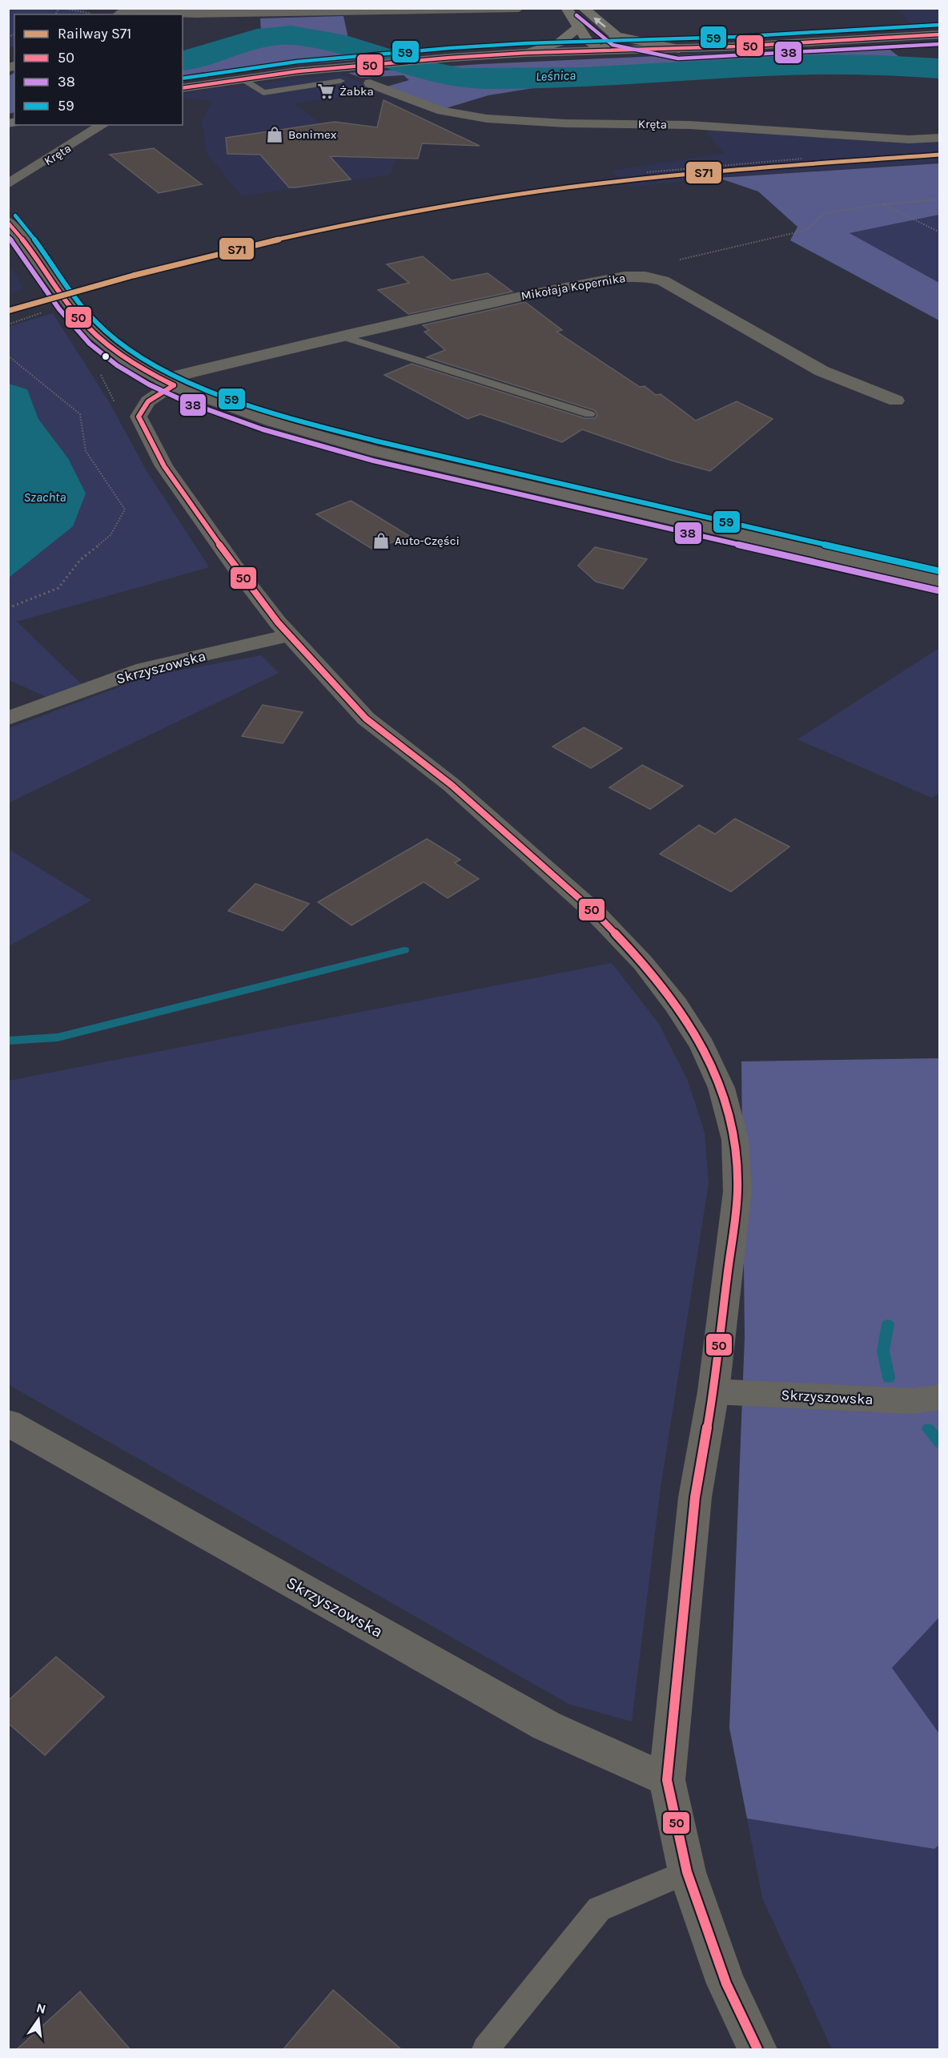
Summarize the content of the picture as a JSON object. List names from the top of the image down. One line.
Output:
{"streets":{"street":["Kręta","Mikołaja Kopernika","Skrzyszowska"]},"water":["Leśnica","Szachta"],"places":{"supermarket":["Żabka"],"shop":["Bonimex","Auto-Części"]},"lines":["transit line 38","transit line 59","transit line 50","rail line S71"],"legend":["Railway S71","50","38","59"],"north":"top"}
